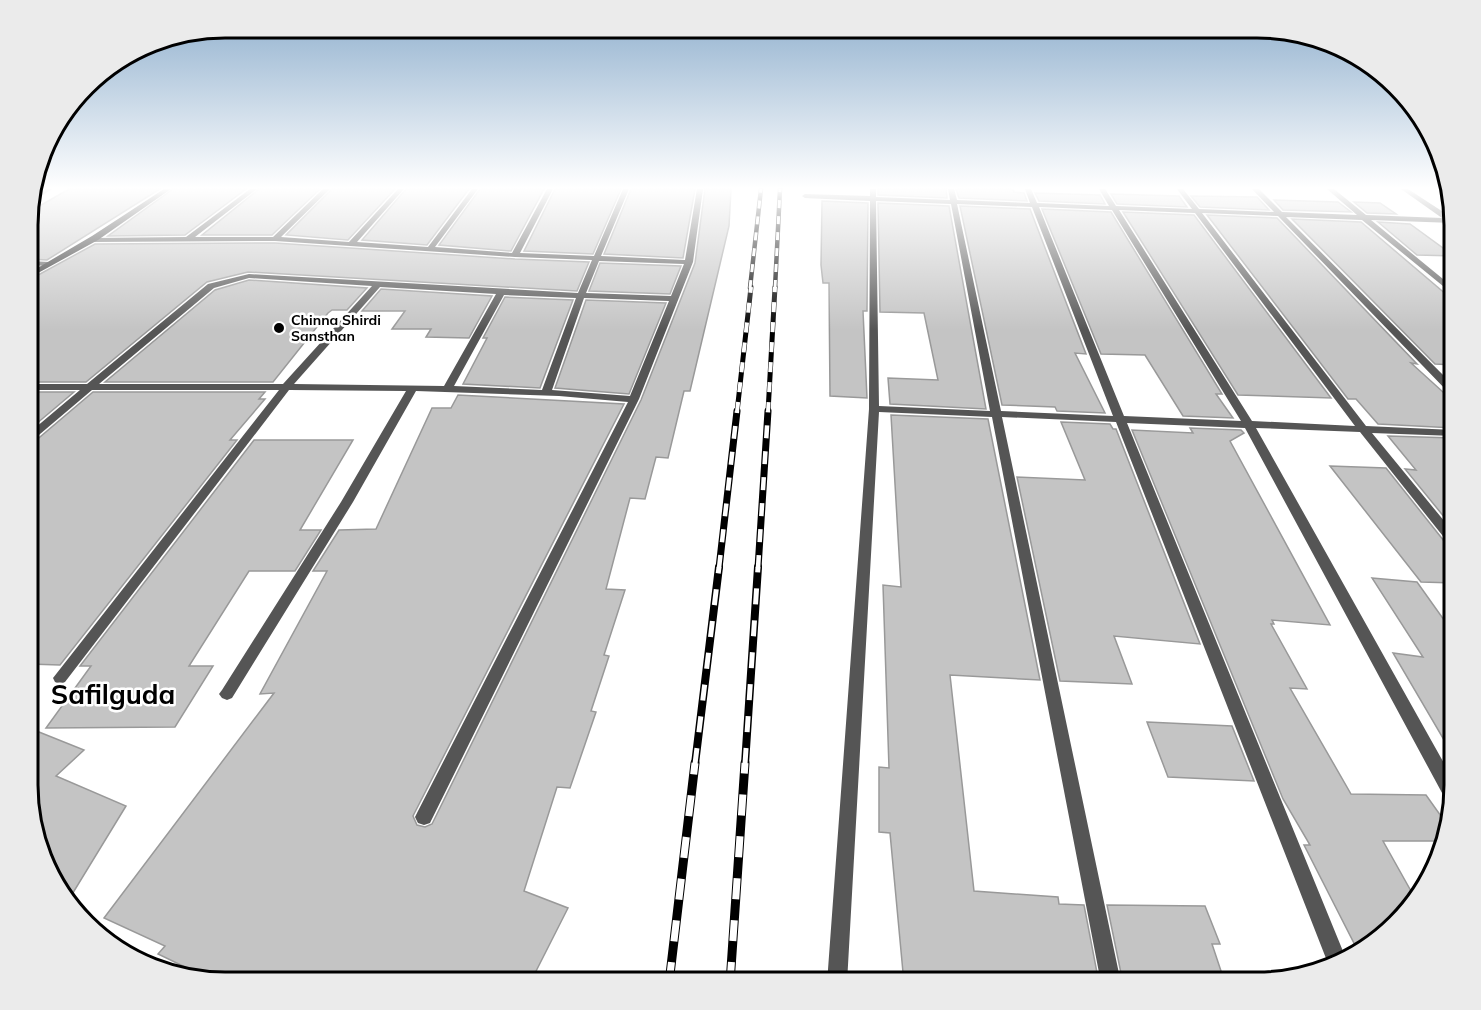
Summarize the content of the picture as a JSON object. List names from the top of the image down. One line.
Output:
{"districts":["Safilguda"],"places":["Chinna Shirdi Sansthan"]}
